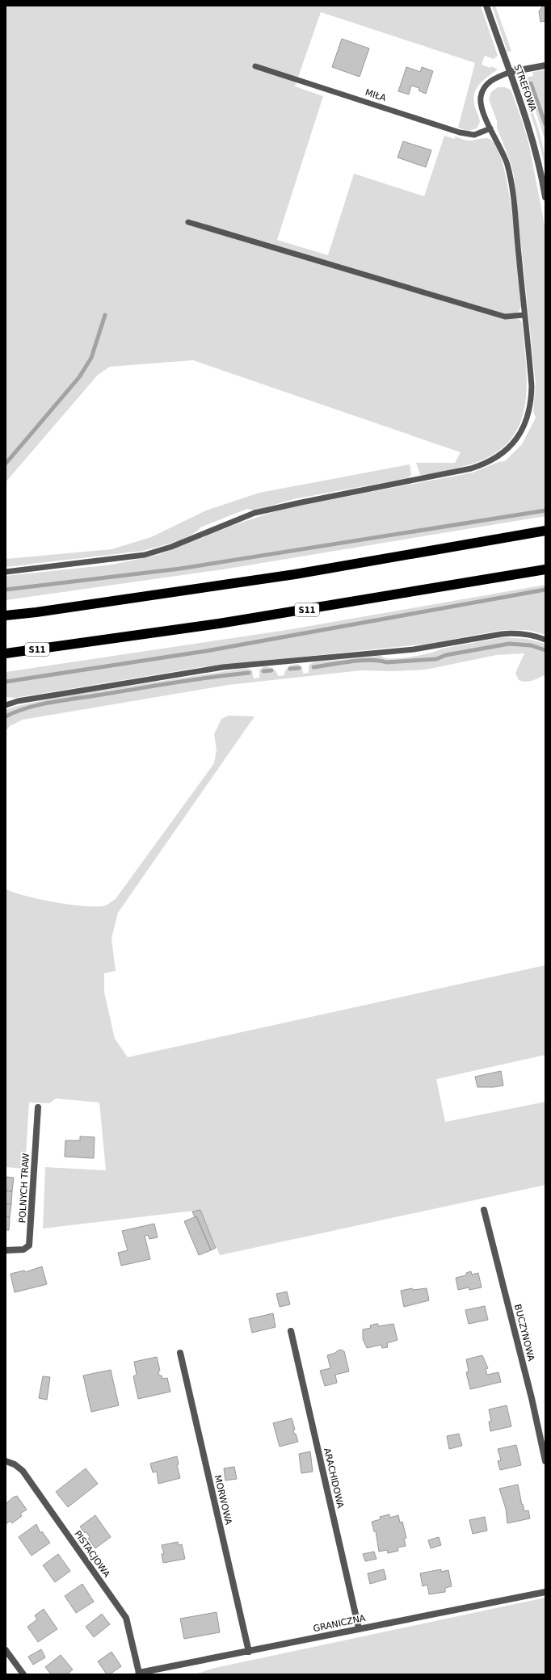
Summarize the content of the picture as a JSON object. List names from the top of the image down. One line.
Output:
{"streets":{"highway":["S11"],"street":["STREFOWA","POLNYCH TRAW","BUCZYNOWA","ARACHIDOWA","MORWOWA","PISTACJOWA","GRANICZNA"],"lane":["MIŁA"]},"crossings":[["ARACHIDOWA","GRANICZNA"],["MORWOWA","GRANICZNA"],["PISTACJOWA","GRANICZNA"]]}
